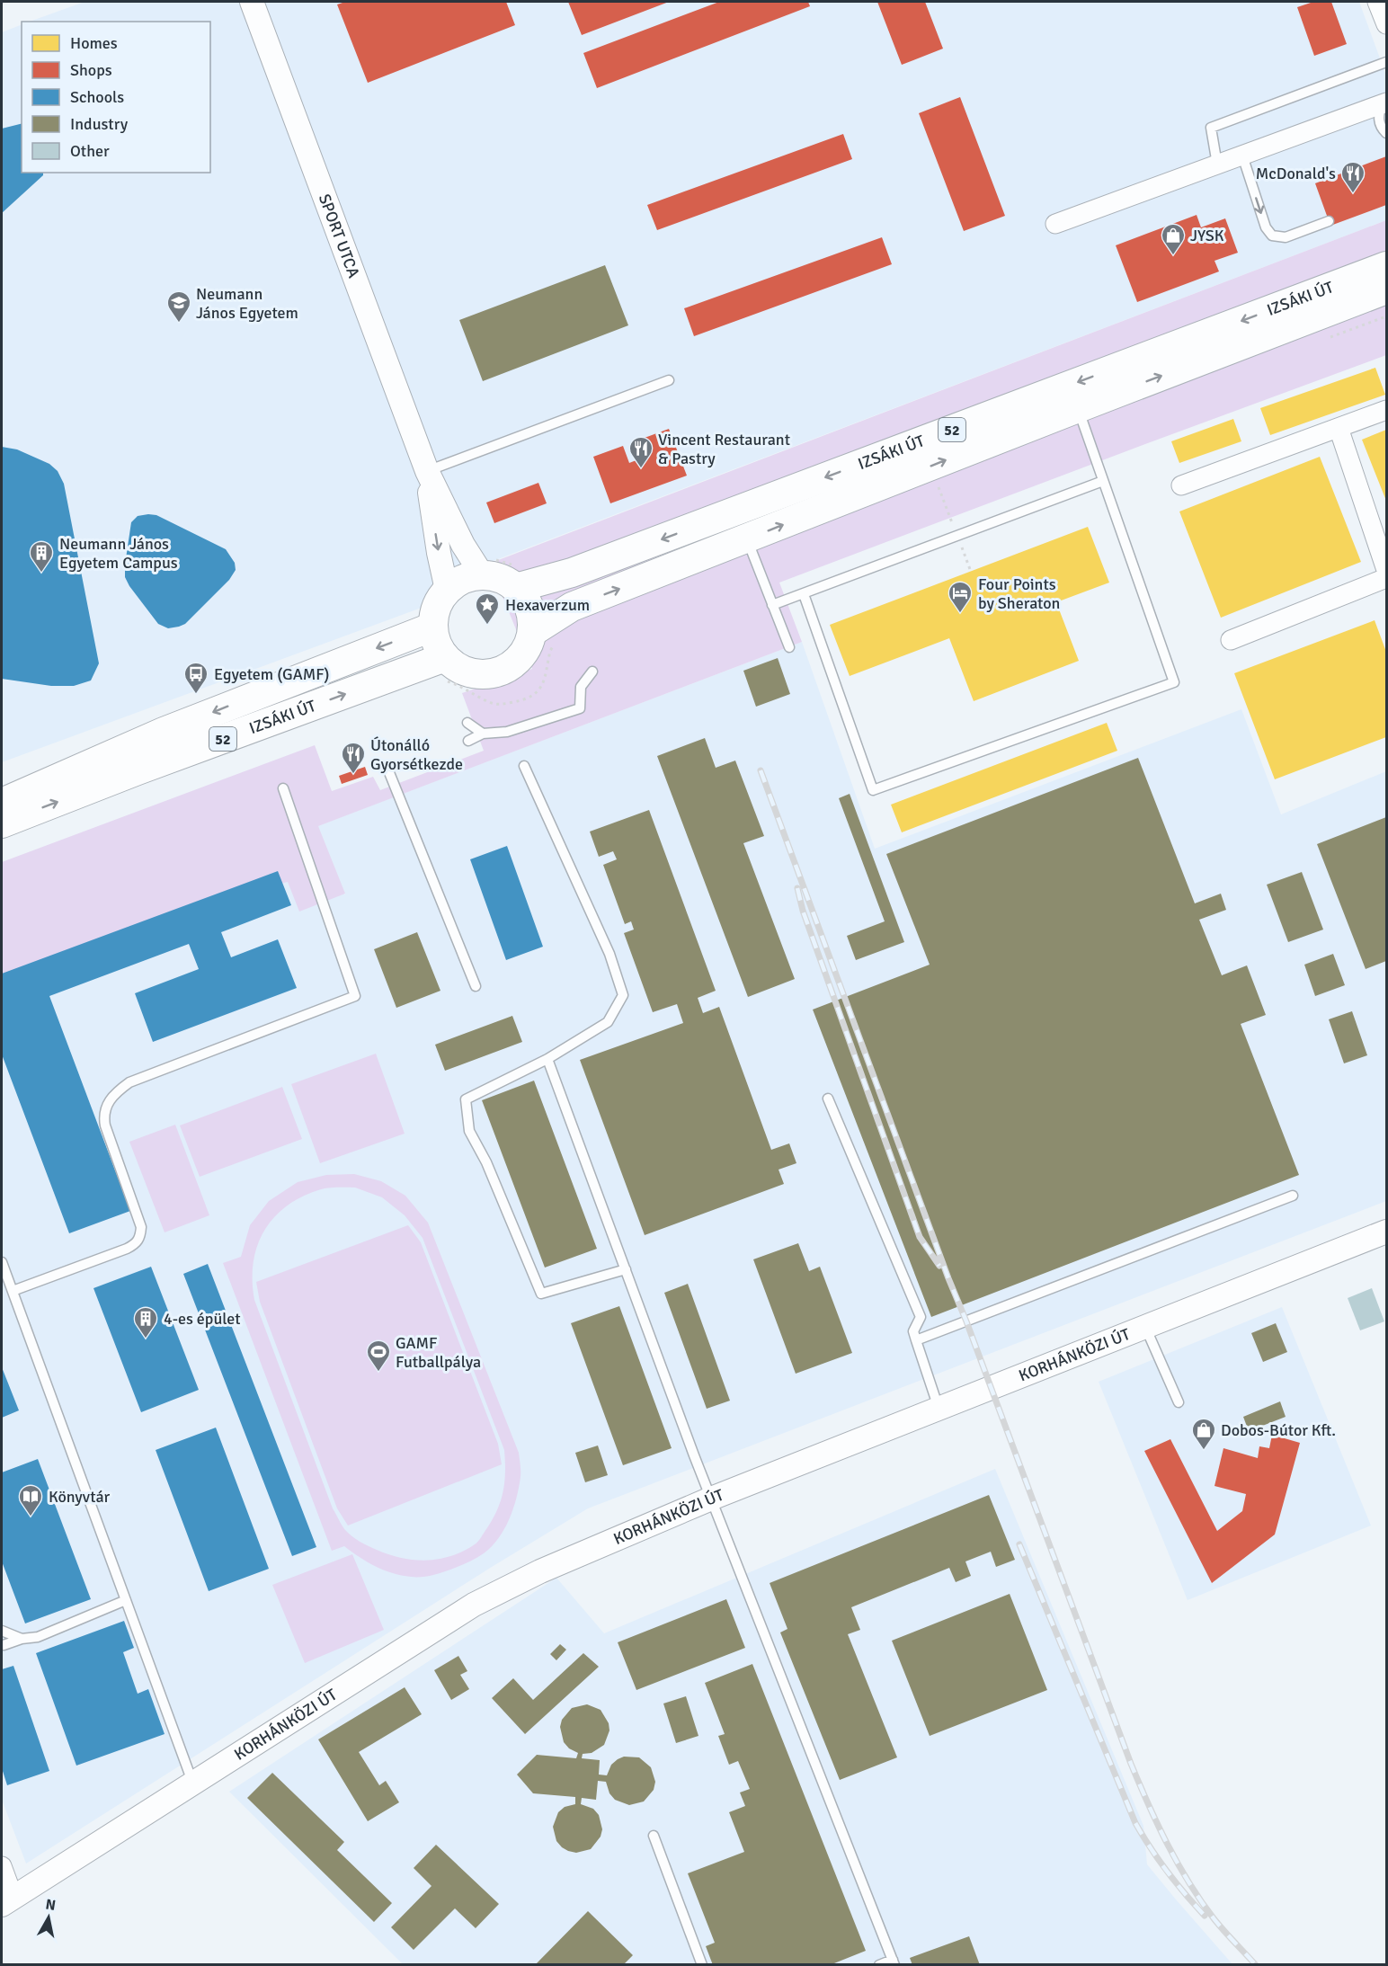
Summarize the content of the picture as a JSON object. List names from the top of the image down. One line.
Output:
{"streets":{"main road":["IZSÁKI ÚT","52"],"street":["SPORT UTCA","KORHÁNKÖZI ÚT"]},"places":{"restaurant":["McDonald's","Vincent Restaurant & Pastry","Útonálló Gyorsétkezde"],"shop":["JYSK","Dobos-Bútor Kft."],"school or university":["Neumann János Egyetem"],"building":["Neumann János Egyetem Campus","4-es épület"],"hotel":["Four Points by Sheraton"],"place":["Hexaverzum"],"bus stop":["Egyetem (GAMF)"],"sports":["GAMF Futballpálya"],"library":["Könyvtár"]},"legend":["Homes","Shops","Schools","Industry","Other"],"north":"top"}
